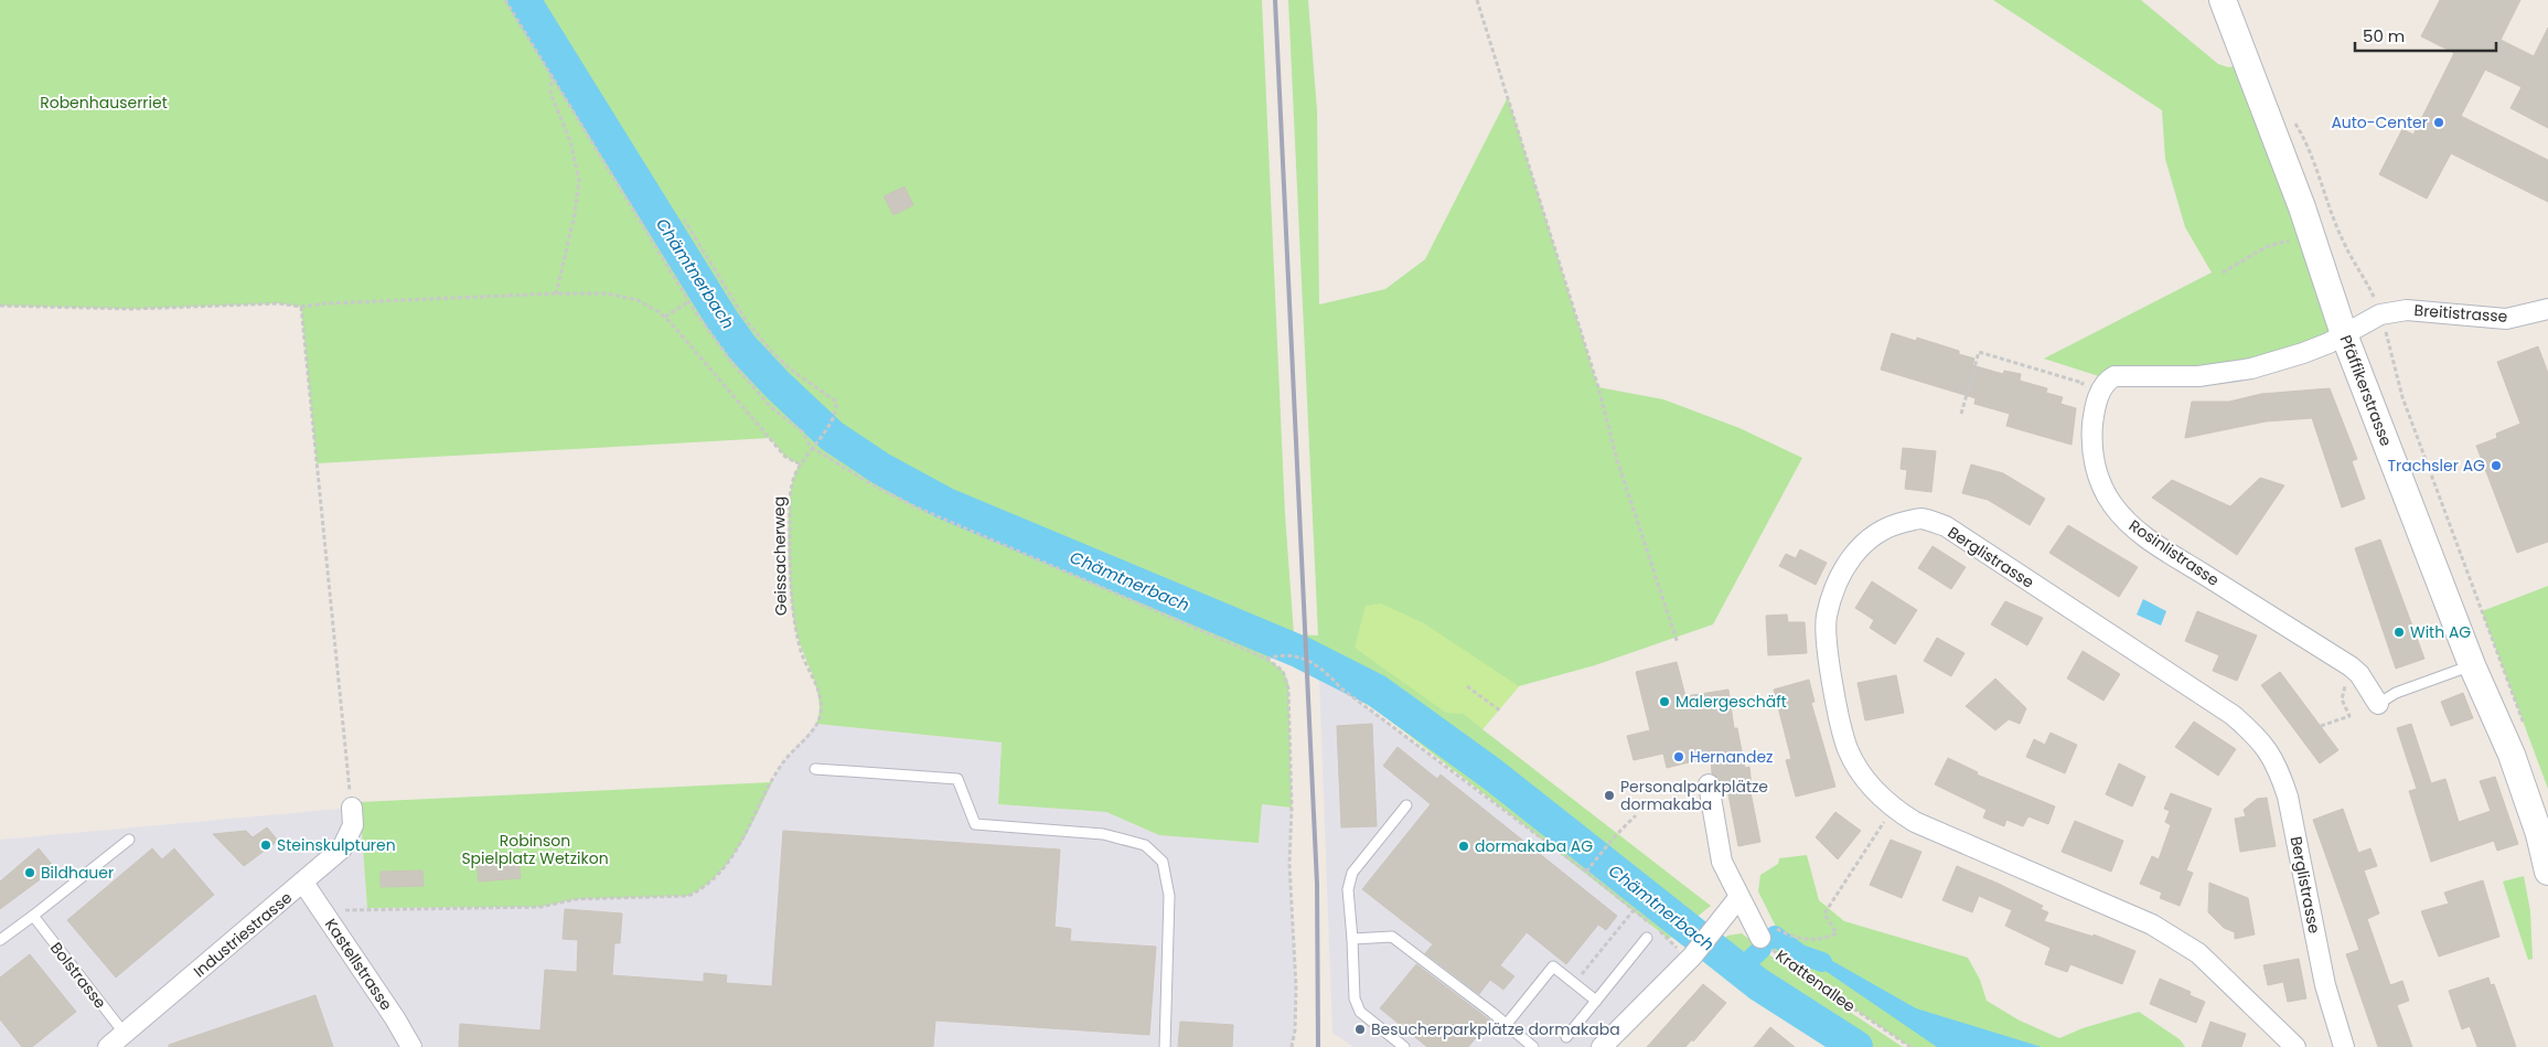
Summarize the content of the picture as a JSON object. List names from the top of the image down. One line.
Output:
{"streets":{"main road":["Pfäffikerstrasse"],"street":["Breitistrasse","Rosinlistrasse","Berglistrasse","Industriestrasse","Kastellstrasse"],"lane":["Bolstrasse"],"path":["Geissacherweg","Krattenallee"]},"crossings":[["Breitistrasse","Pfäffikerstrasse"],["Breitistrasse","Rosinlistrasse"],["Pfäffikerstrasse","Rosinlistrasse"],["Industriestrasse","Kastellstrasse"],["Industriestrasse","Bolstrasse"]],"water":["Chämtnerbach"],"parks":["Robenhauserriet","Robinson Spielplatz Wetzikon"],"places":["Auto-Center","Trachsler AG","With AG","Malergeschäft","Hernandez","Personalparkplätze dormakaba","Steinskulpturen","dormakaba AG","Bildhauer","Besucherparkplätze dormakaba"],"scale_bar":"50 m"}
